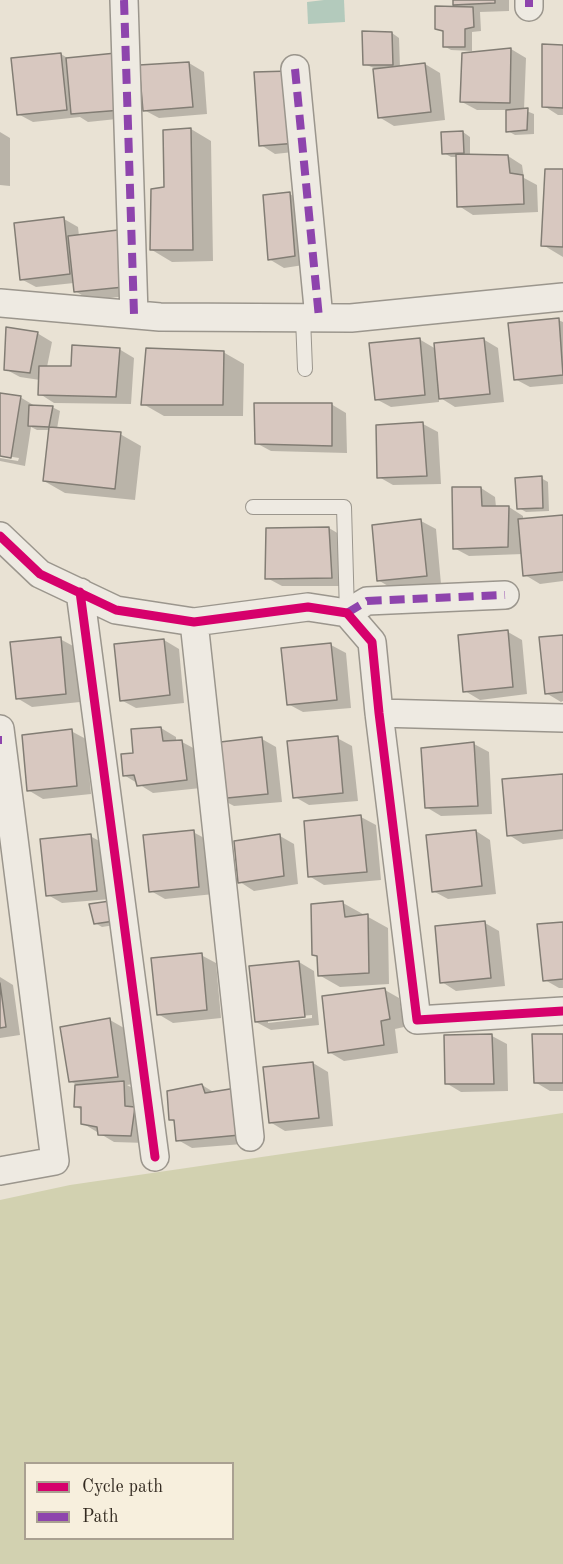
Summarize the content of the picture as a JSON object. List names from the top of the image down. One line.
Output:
{"legend":["Cycle path","Path"]}
